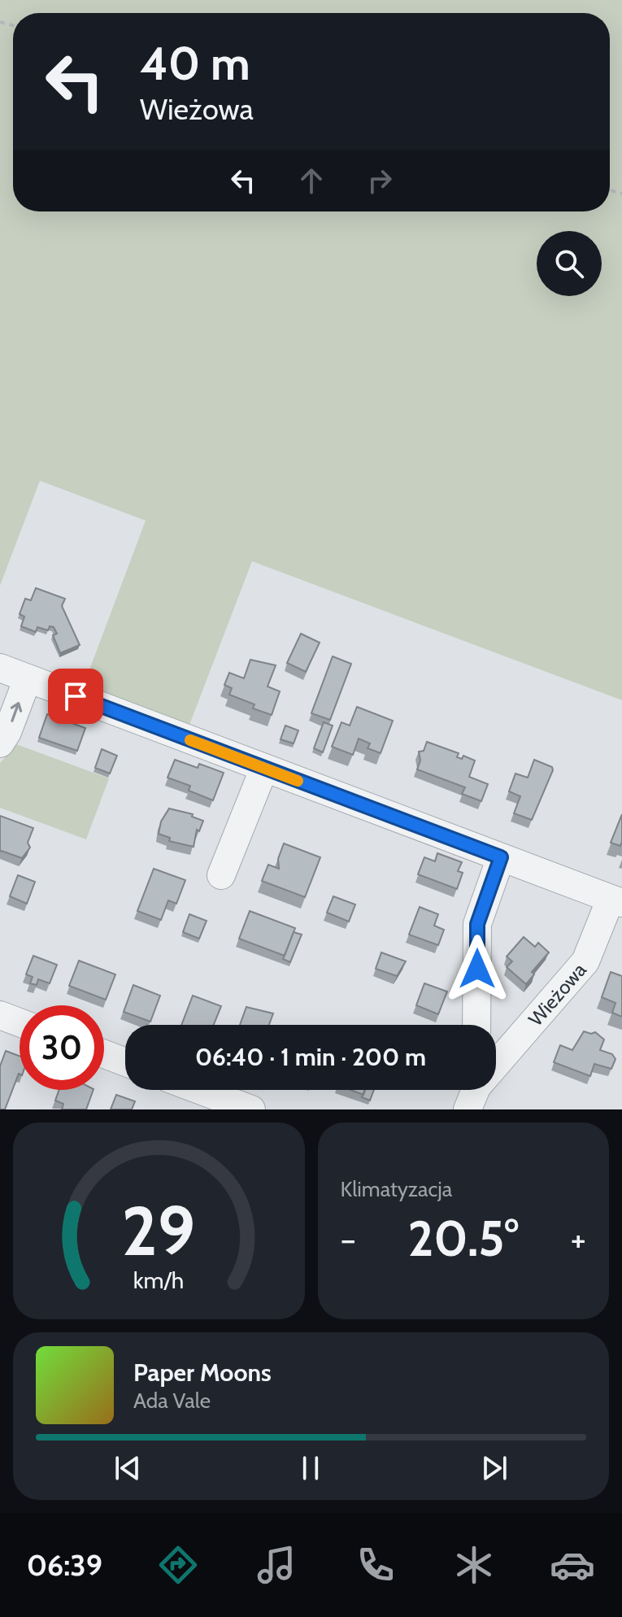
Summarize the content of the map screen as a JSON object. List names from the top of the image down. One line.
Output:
{"streets":{"street":["Wieżowa"]},"page":{"turn":["40 m","Wieżowa"],"limit":"30","trip":"06:40 · 1 min · 200 m","tile":"Klimatyzacja","heat":["−","20.5°","+"],"song":["Paper Moons","Ada Vale"],"tabs":"06:39","gauge":["29","km/h"]}}
